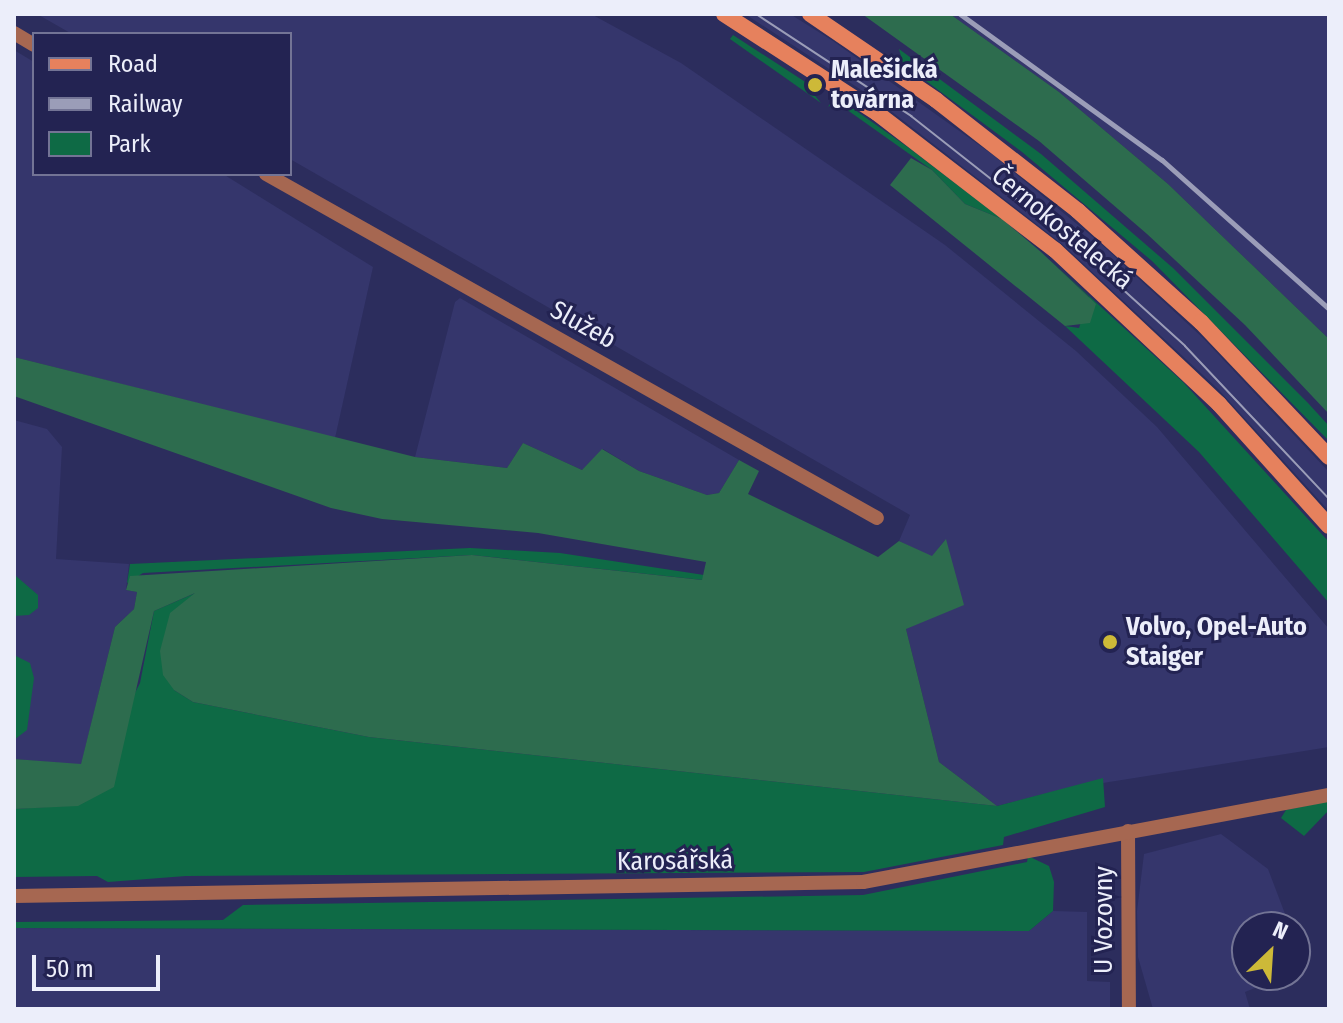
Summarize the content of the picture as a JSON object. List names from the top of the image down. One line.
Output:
{"streets":{"main road":["Černokostelecká"],"street":["Služeb","Karosářská","U Vozovny"]},"crossings":[["Karosářská","U Vozovny"]],"places":["Malešická továrna","Volvo, Opel-Auto Staiger"],"legend":["Road","Railway","Park"],"scale_bar":"50 m","north":"top right"}
